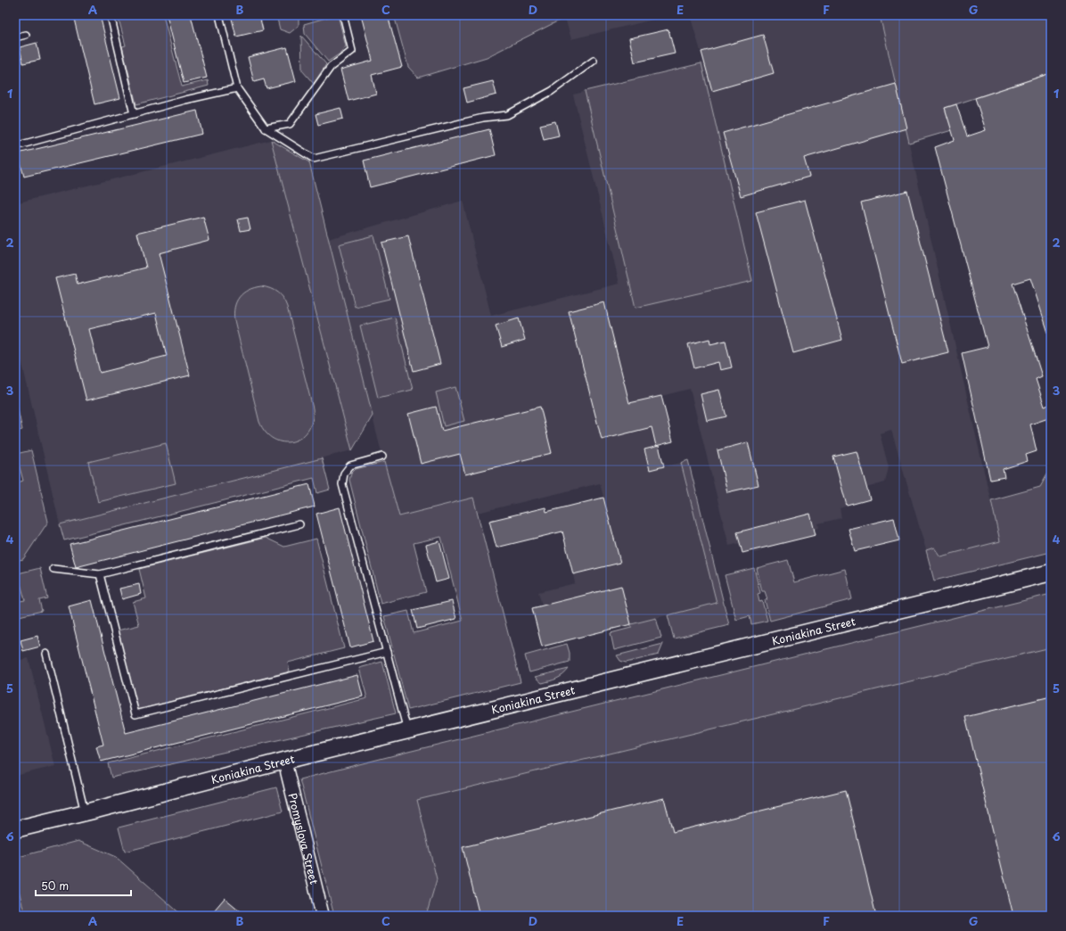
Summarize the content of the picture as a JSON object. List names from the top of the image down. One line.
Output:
{"streets":{"street":["Koniakina Street","Promyslova Street"]},"crossings":[["Koniakina Street","Promyslova Street"]],"scale_bar":"50 m","grid":{"columns":["A","B","C","D","E","F","G"],"rows":["1","2","3","4","5","6"]}}
